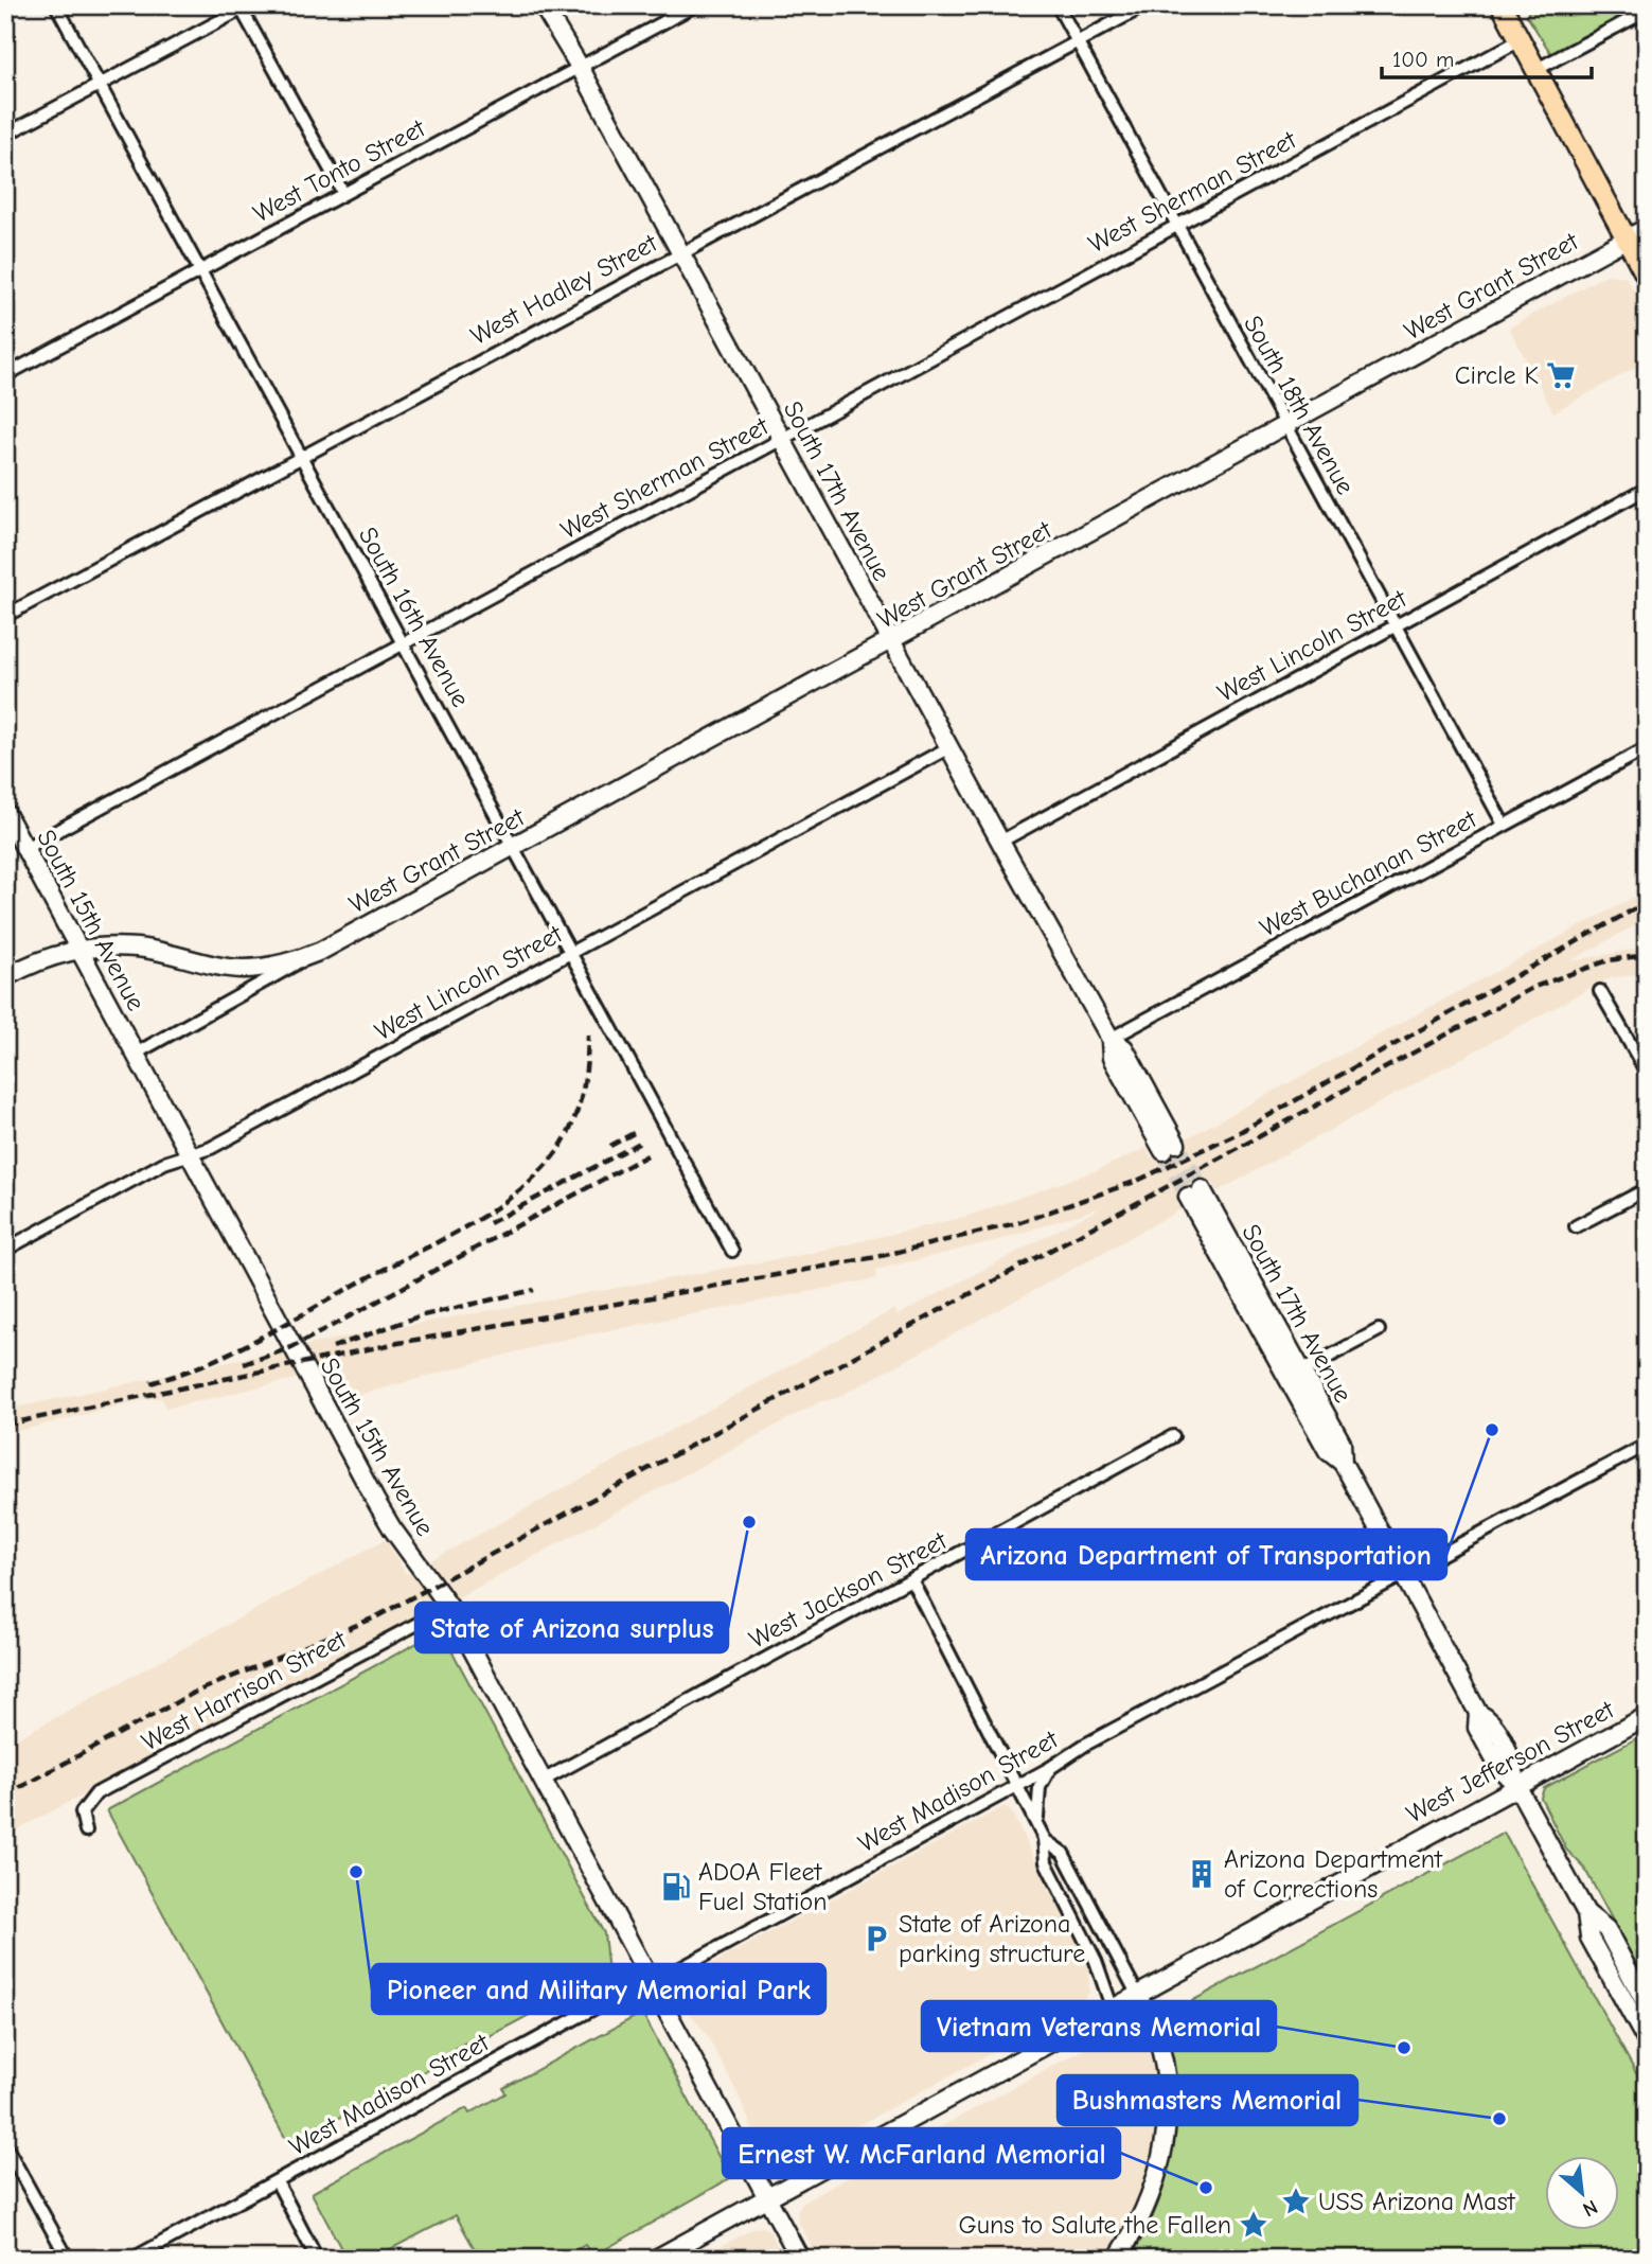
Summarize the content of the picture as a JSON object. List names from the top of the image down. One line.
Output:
{"streets":{"main road":["West Grant Street","South 17th Avenue","South 15th Avenue","West Jefferson Street"],"street":["West Tonto Street","West Sherman Street","West Hadley Street","South 18th Avenue","South 16th Avenue","West Lincoln Street","West Buchanan Street","West Jackson Street","West Harrison Street","West Madison Street"]},"crossings":[["West Tonto Street","South 17th Avenue"],["West Tonto Street","South 16th Avenue"],["West Sherman Street","South 18th Avenue"],["West Sherman Street","South 17th Avenue"],["West Sherman Street","South 16th Avenue"],["West Sherman Street","South 15th Avenue"],["West Grant Street","South 18th Avenue"],["West Grant Street","South 17th Avenue"],["West Grant Street","South 16th Avenue"],["West Grant Street","South 15th Avenue"],["West Hadley Street","South 18th Avenue"],["West Hadley Street","South 17th Avenue"],["West Hadley Street","South 16th Avenue"],["South 18th Avenue","West Lincoln Street"],["South 18th Avenue","West Buchanan Street"],["South 17th Avenue","West Lincoln Street"],["South 17th Avenue","West Buchanan Street"],["South 17th Avenue","West Jefferson Street"],["South 17th Avenue","West Madison Street"],["South 16th Avenue","West Lincoln Street"],["West Lincoln Street","South 15th Avenue"],["South 15th Avenue","West Jackson Street"],["South 15th Avenue","West Harrison Street"],["South 15th Avenue","West Jefferson Street"],["South 15th Avenue","West Madison Street"]],"places":{"supermarket":["Circle K"],"other":["Arizona Department of Transportation","State of Arizona surplus","Pioneer and Military Memorial Park","Vietnam Veterans Memorial","Bushmasters Memorial","Ernest W. McFarland Memorial"],"building":["Arizona Department of Corrections"],"fuel station":["ADOA Fleet Fuel Station"],"parking":["State of Arizona parking structure"],"place":["USS Arizona Mast","Guns to Salute the Fallen"]},"scale_bar":"100 m","north":"bottom right"}
